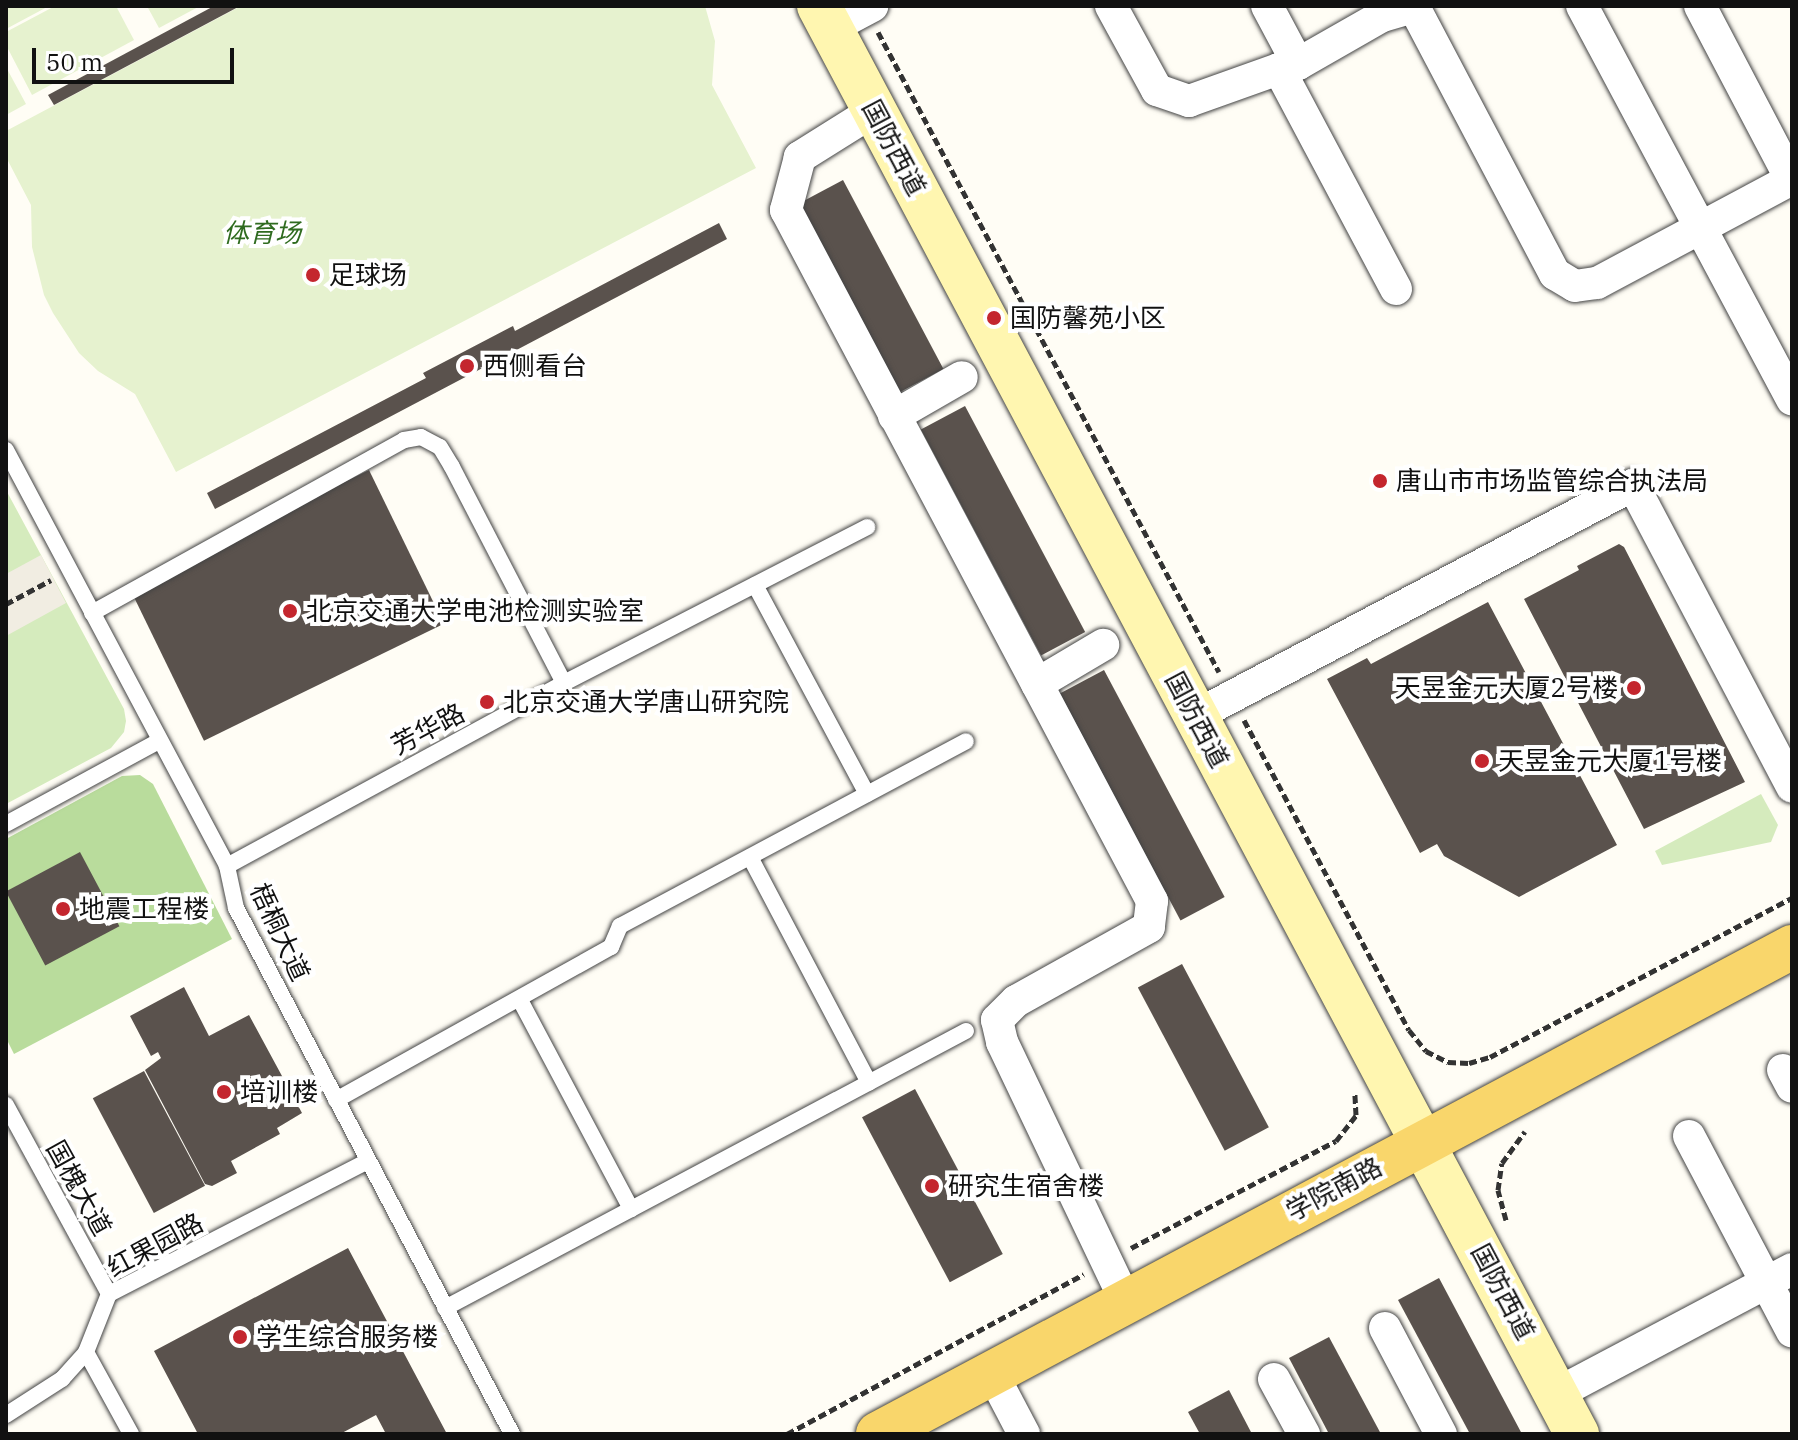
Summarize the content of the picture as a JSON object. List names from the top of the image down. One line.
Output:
{"streets":{"main road":["学院南路"],"street":["国防西道"],"lane":["芳华路","梧桐大道","国槐大道","红果园路"]},"crossings":[["国防西道","学院南路"],["芳华路","梧桐大道"],["梧桐大道","红果园路"],["国槐大道","红果园路"]],"parks":["体育场"],"places":["足球场","国防馨苑小区","西侧看台","唐山市市场监管综合执法局","北京交通大学电池检测实验室","天昱金元大厦2号楼","北京交通大学唐山研究院","天昱金元大厦1号楼","地震工程楼","培训楼","研究生宿舍楼","学生综合服务楼"],"scale_bar":"50 m"}
